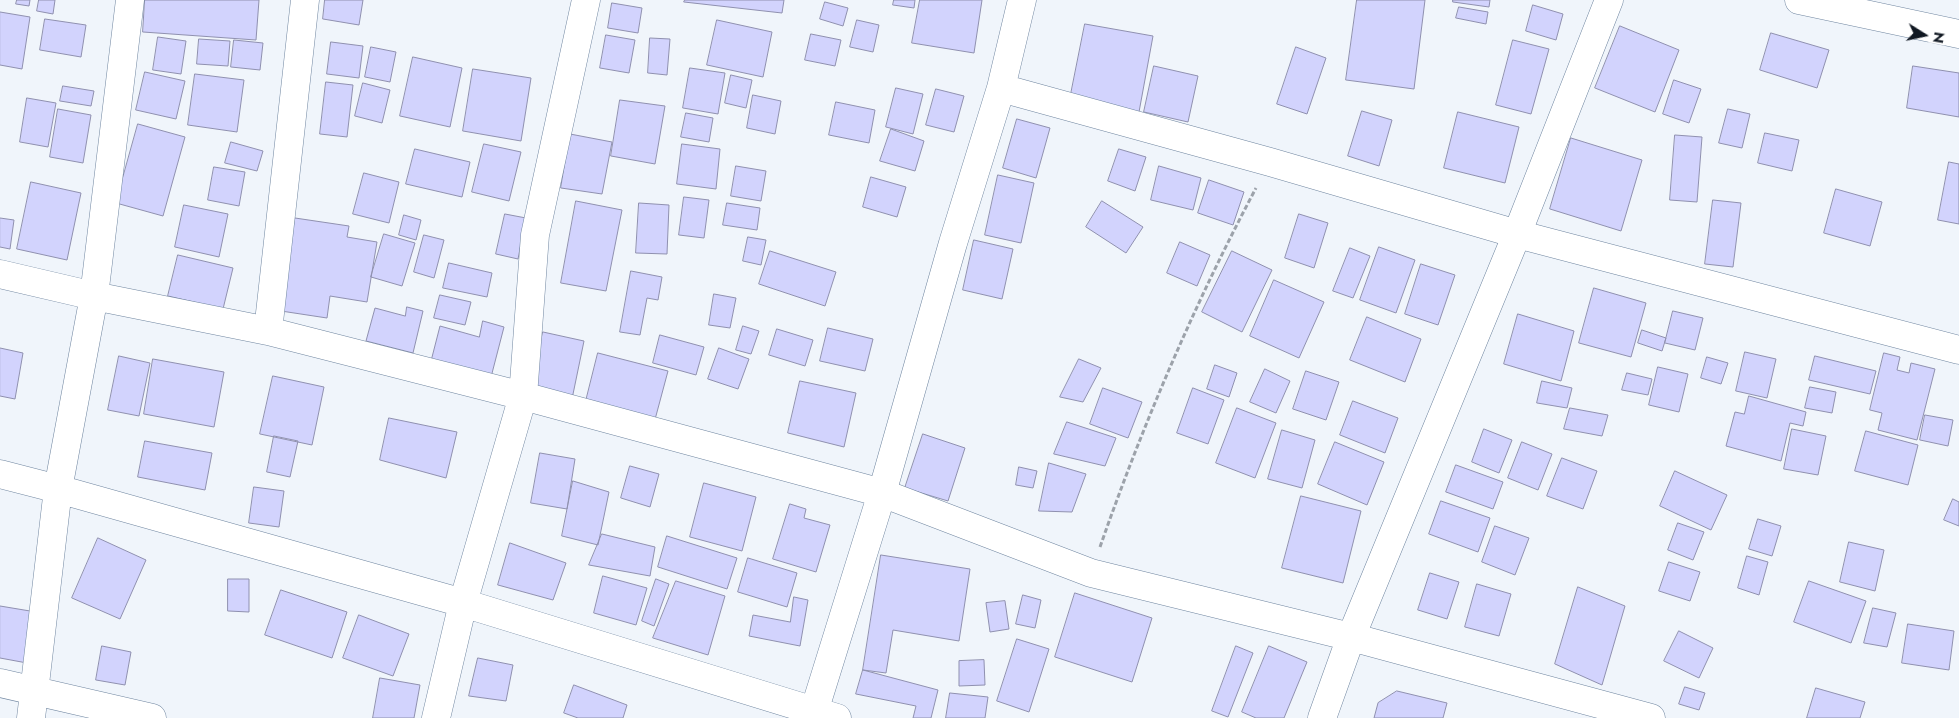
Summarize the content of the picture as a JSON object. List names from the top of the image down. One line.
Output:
{"north":"right"}
